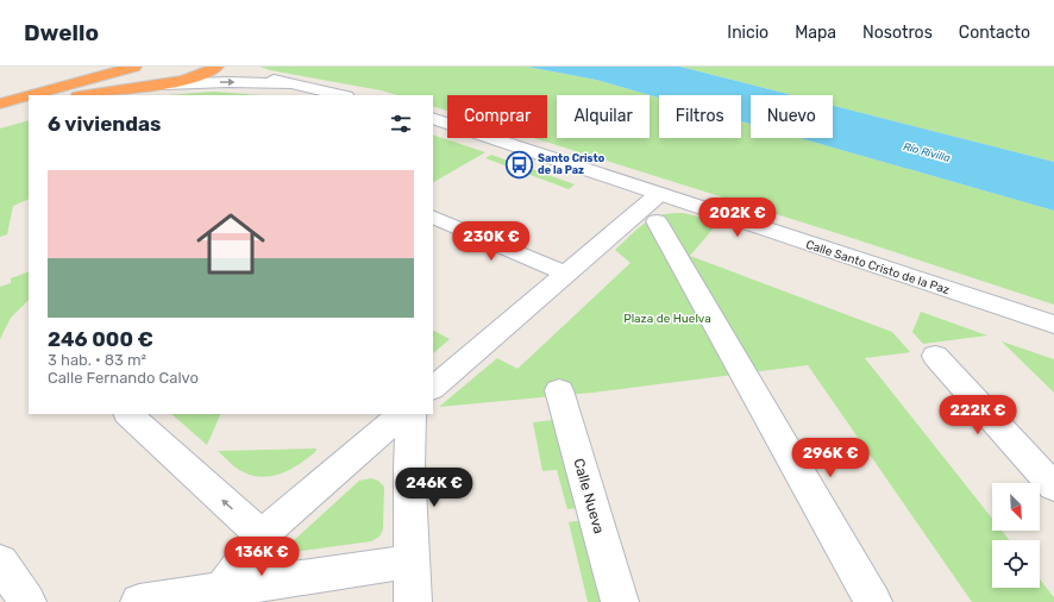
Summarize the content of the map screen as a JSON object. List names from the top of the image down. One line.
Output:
{"streets":{"street":["Calle Santo Cristo de la Paz","Calle Nueva"]},"water":["Río Rivilla"],"parks":["Plaza de Huelva"],"places":{"bus stop":["Santo Cristo de la Paz"]},"north":"bottom right","page":{"header":"Dwello","nav":["Inicio","Mapa","Nosotros","Contacto"],"chip":["Comprar","Alquilar","Filtros","Nuevo"],"heading":"6 viviendas","list":[{"name":"246 000 €","note":"3 hab. · 83 m² · Calle Fernando Calvo"}],"price":["202K €","230K €","222K €","296K €","246K €","136K €"]}}
